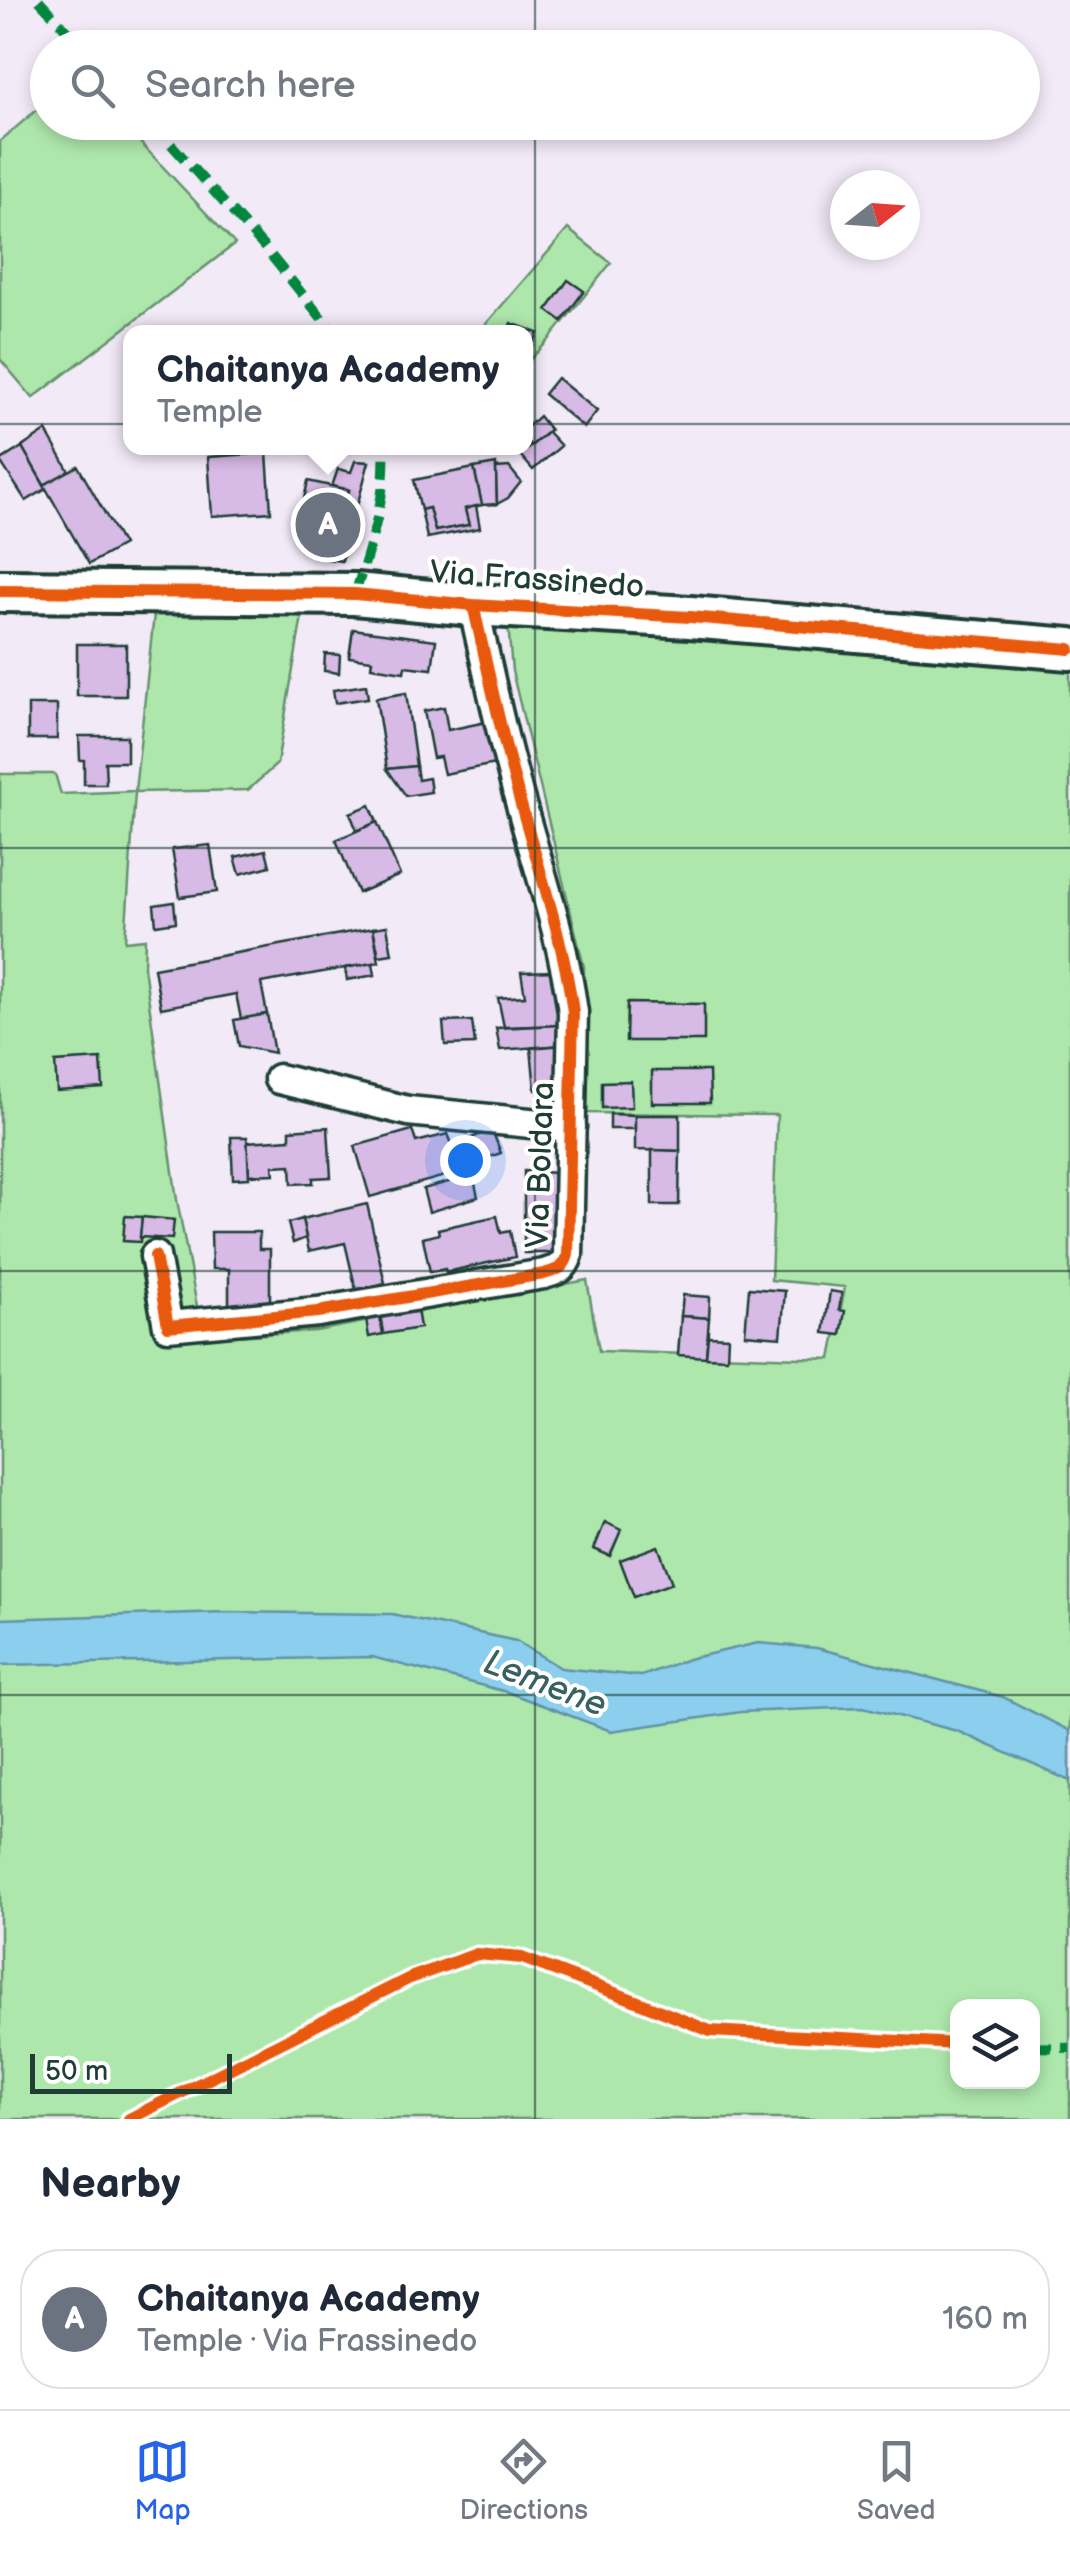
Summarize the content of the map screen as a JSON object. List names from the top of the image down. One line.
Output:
{"streets":{"street":["Via Frassinedo","Via Boldara"]},"crossings":[["Via Frassinedo","Via Boldara"]],"water":["Lemene"],"scale_bar":"50 m","north":"right","page":{"search":"Search here","popup":["Chaitanya Academy","Temple"],"pins":"A","scale":"50 m","heading":"Nearby","list":[{"mark":"A","name":"Chaitanya Academy","note":"Temple · Via Frassinedo","value":"160 m"}],"nav":["Map","Directions","Saved"]}}
